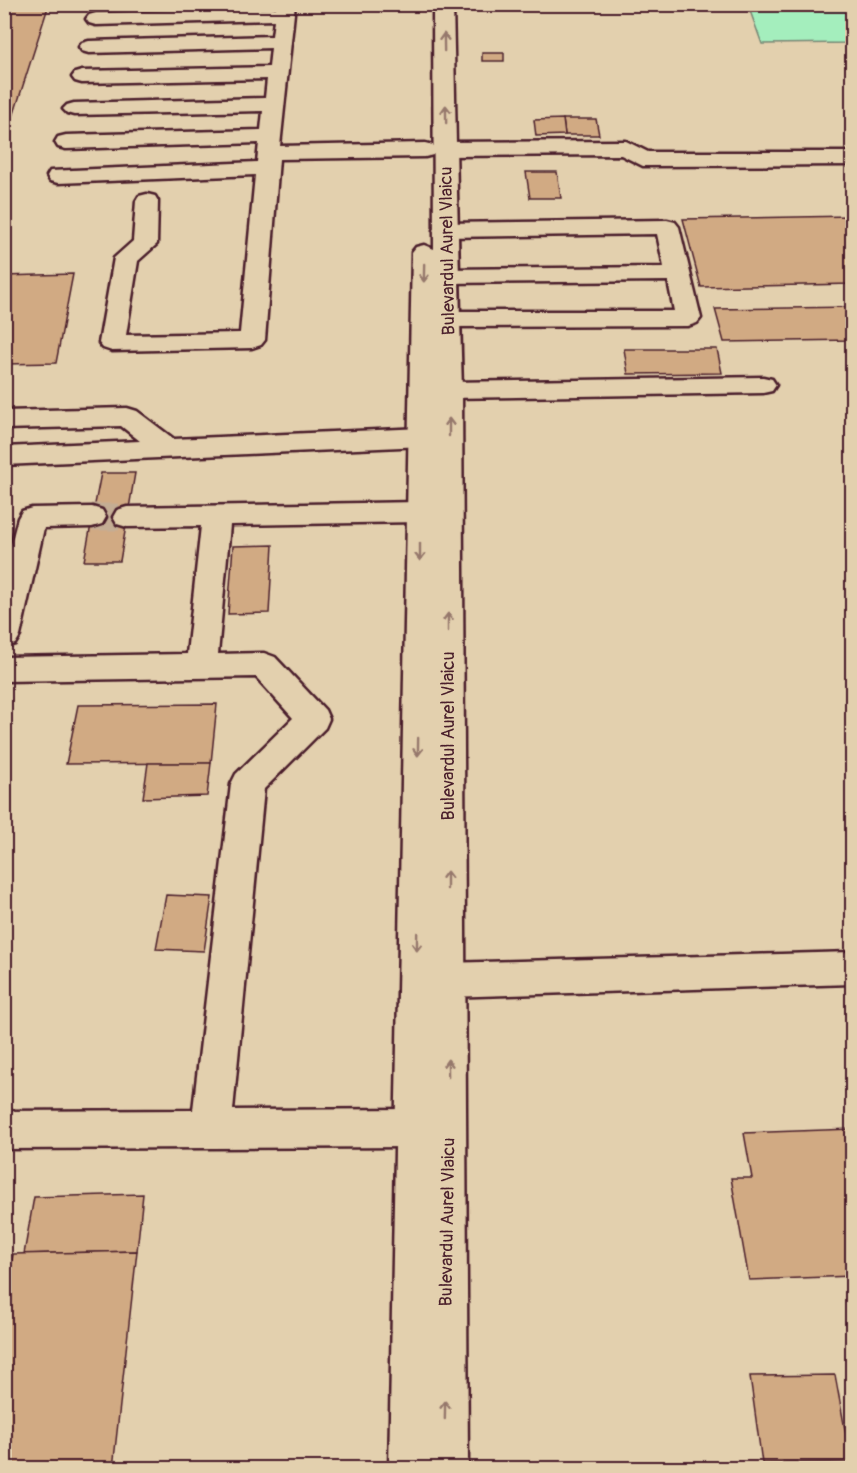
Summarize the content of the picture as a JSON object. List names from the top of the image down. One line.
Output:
{"streets":{"main road":["Bulevardul Aurel Vlaicu"]}}
